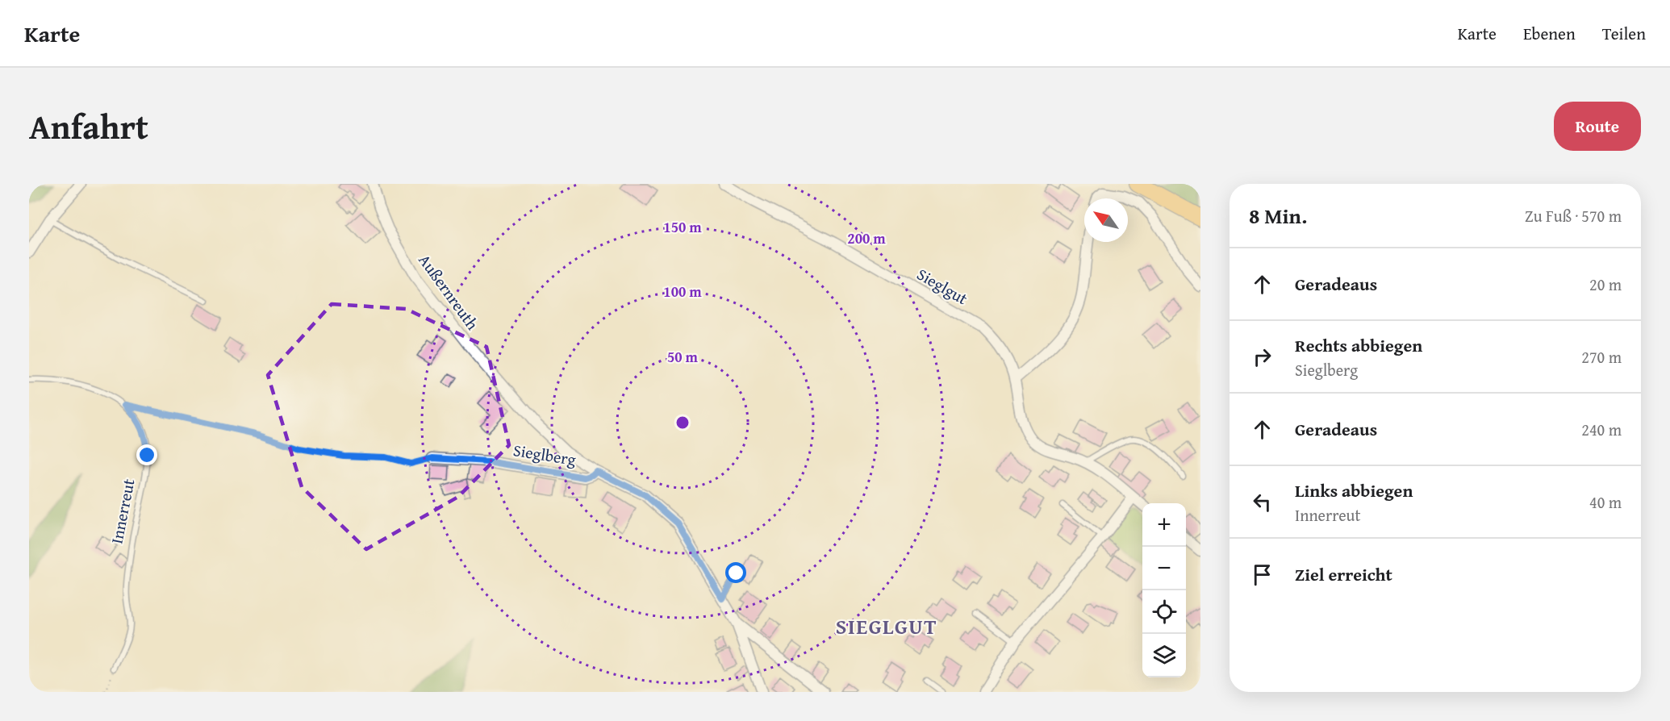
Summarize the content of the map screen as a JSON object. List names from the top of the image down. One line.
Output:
{"streets":{"street":["Sieglgut","Außernreuth","Sieglberg"],"lane":["Innerreut"]},"crossings":[["Außernreuth","Sieglberg"]],"districts":["SIEGLGUT"],"north":"top left","page":{"header":"Karte","nav":["Karte","Ebenen","Teilen"],"title":"Anfahrt","buttons":"Route","heading":["8 Min.","Zu Fuß · 570 m"],"list":[["Geradeaus","20 m"],["Rechts abbiegen","Sieglberg","270 m"],["Geradeaus","240 m"],["Links abbiegen","Innerreut","40 m"],"Ziel erreicht"],"map_buttons":["+","−"]},"rings":["150 m","200 m","100 m","50 m"]}
